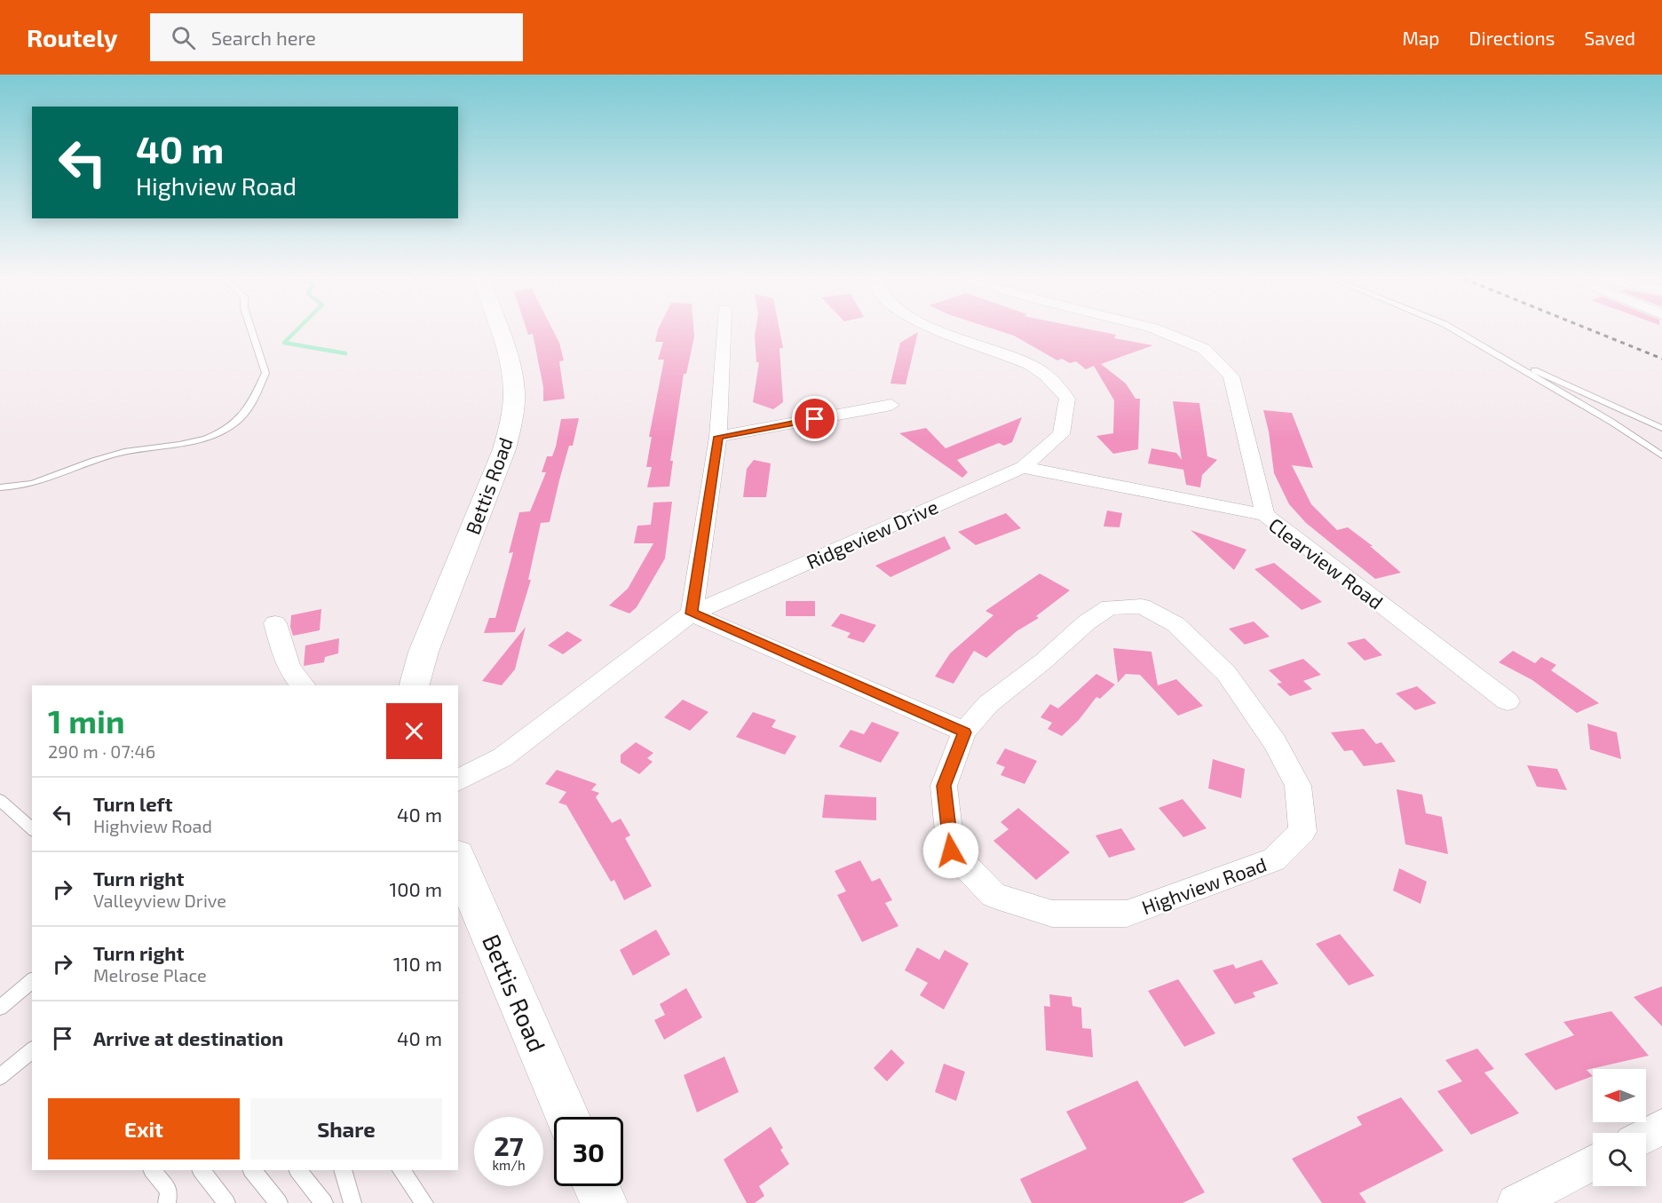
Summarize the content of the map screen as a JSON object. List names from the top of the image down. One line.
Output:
{"streets":{"street":["Bettis Road","Ridgeview Drive","Clearview Road","Highview Road"]},"crossings":[["Ridgeview Drive","Clearview Road"]],"north":"left","page":{"header":"Routely","search":"Search here","nav":["Map","Directions","Saved"],"turn":["40 m","Highview Road"],"heading":["1 min","290 m · 07:46"],"list":[{"name":"Turn left","note":"Highview Road","value":"40 m"},{"name":"Turn right","note":"Valleyview Drive","value":"100 m"},{"name":"Turn right","note":"Melrose Place","value":"110 m"},{"name":"Arrive at destination","value":"40 m"}],"buttons":["Exit","Share"],"speed":"27 km/h","limit":"30"}}
